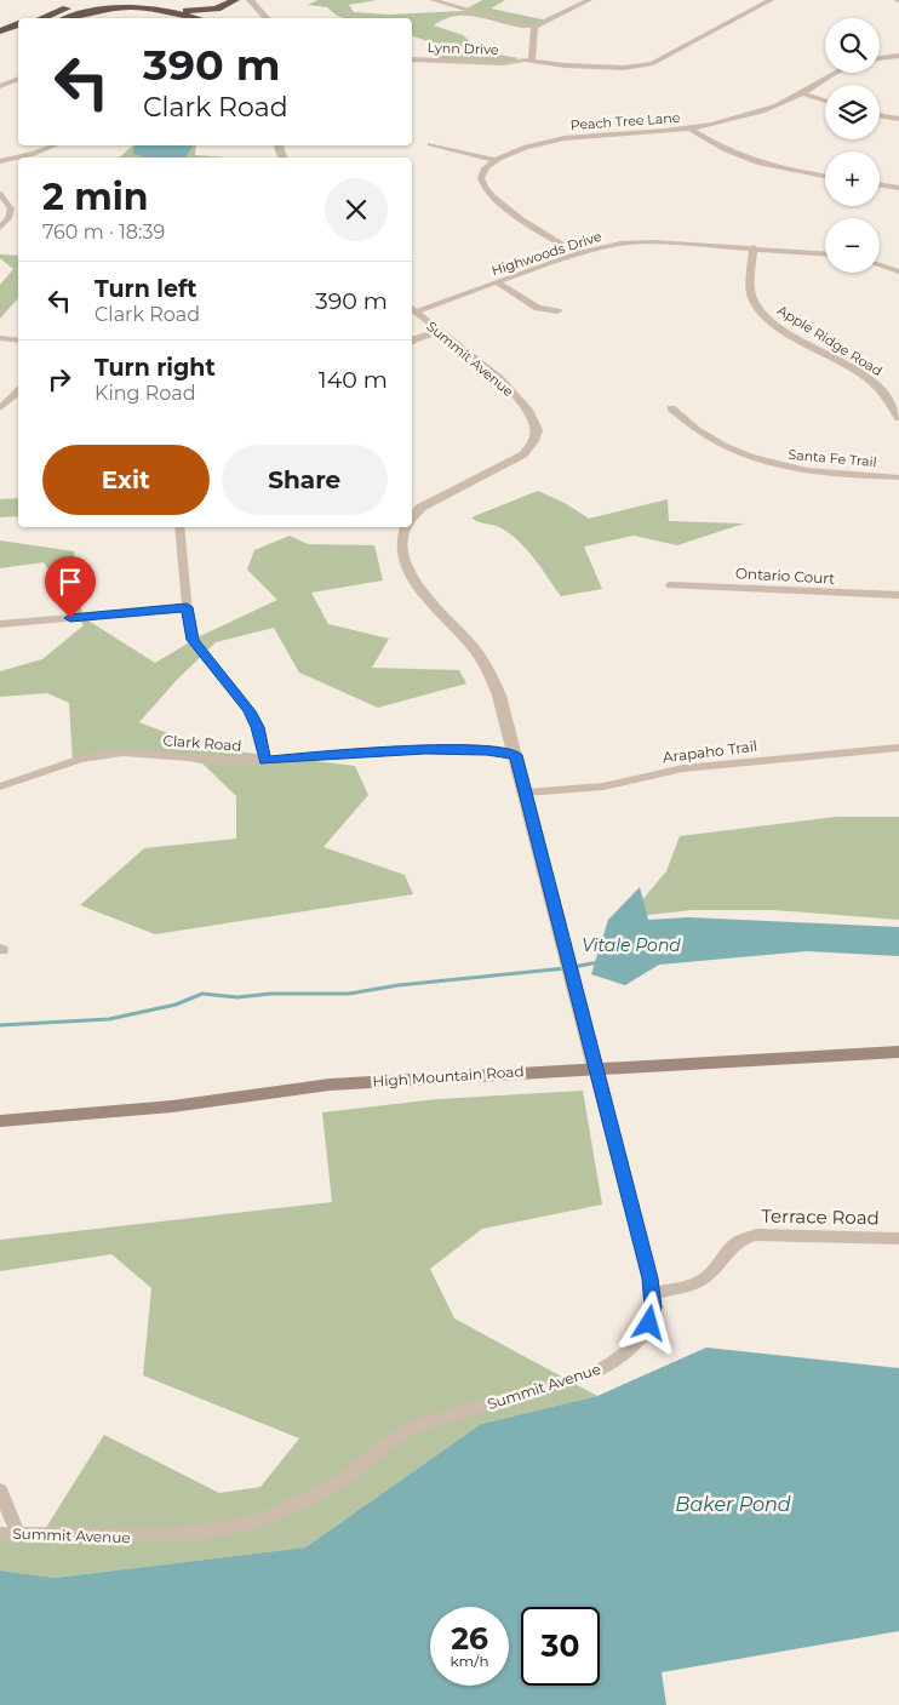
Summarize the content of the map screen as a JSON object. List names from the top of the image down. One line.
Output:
{"streets":{"main road":["High Mountain Road"],"street":["Lynn Drive","Peach Tree Lane","Highwoods Drive","Apple Ridge Road","Summit Avenue","Santa Fe Trail","Ontario Court","Clark Road","Arapaho Trail","Terrace Road"]},"crossings":[["Highwoods Drive","Apple Ridge Road"],["Highwoods Drive","Summit Avenue"],["Summit Avenue","Clark Road"],["Summit Avenue","Arapaho Trail"],["Summit Avenue","High Mountain Road"],["Summit Avenue","Terrace Road"]],"water":["Vitale Pond","Baker Pond"],"page":{"map_buttons":["+","−"],"turn":["390 m","Clark Road"],"heading":["2 min","760 m · 18:39"],"list":[{"name":"Turn left","note":"Clark Road","value":"390 m"},{"name":"Turn right","note":"King Road","value":"140 m"}],"buttons":["Exit","Share"],"speed":"26 km/h","limit":"30"}}
